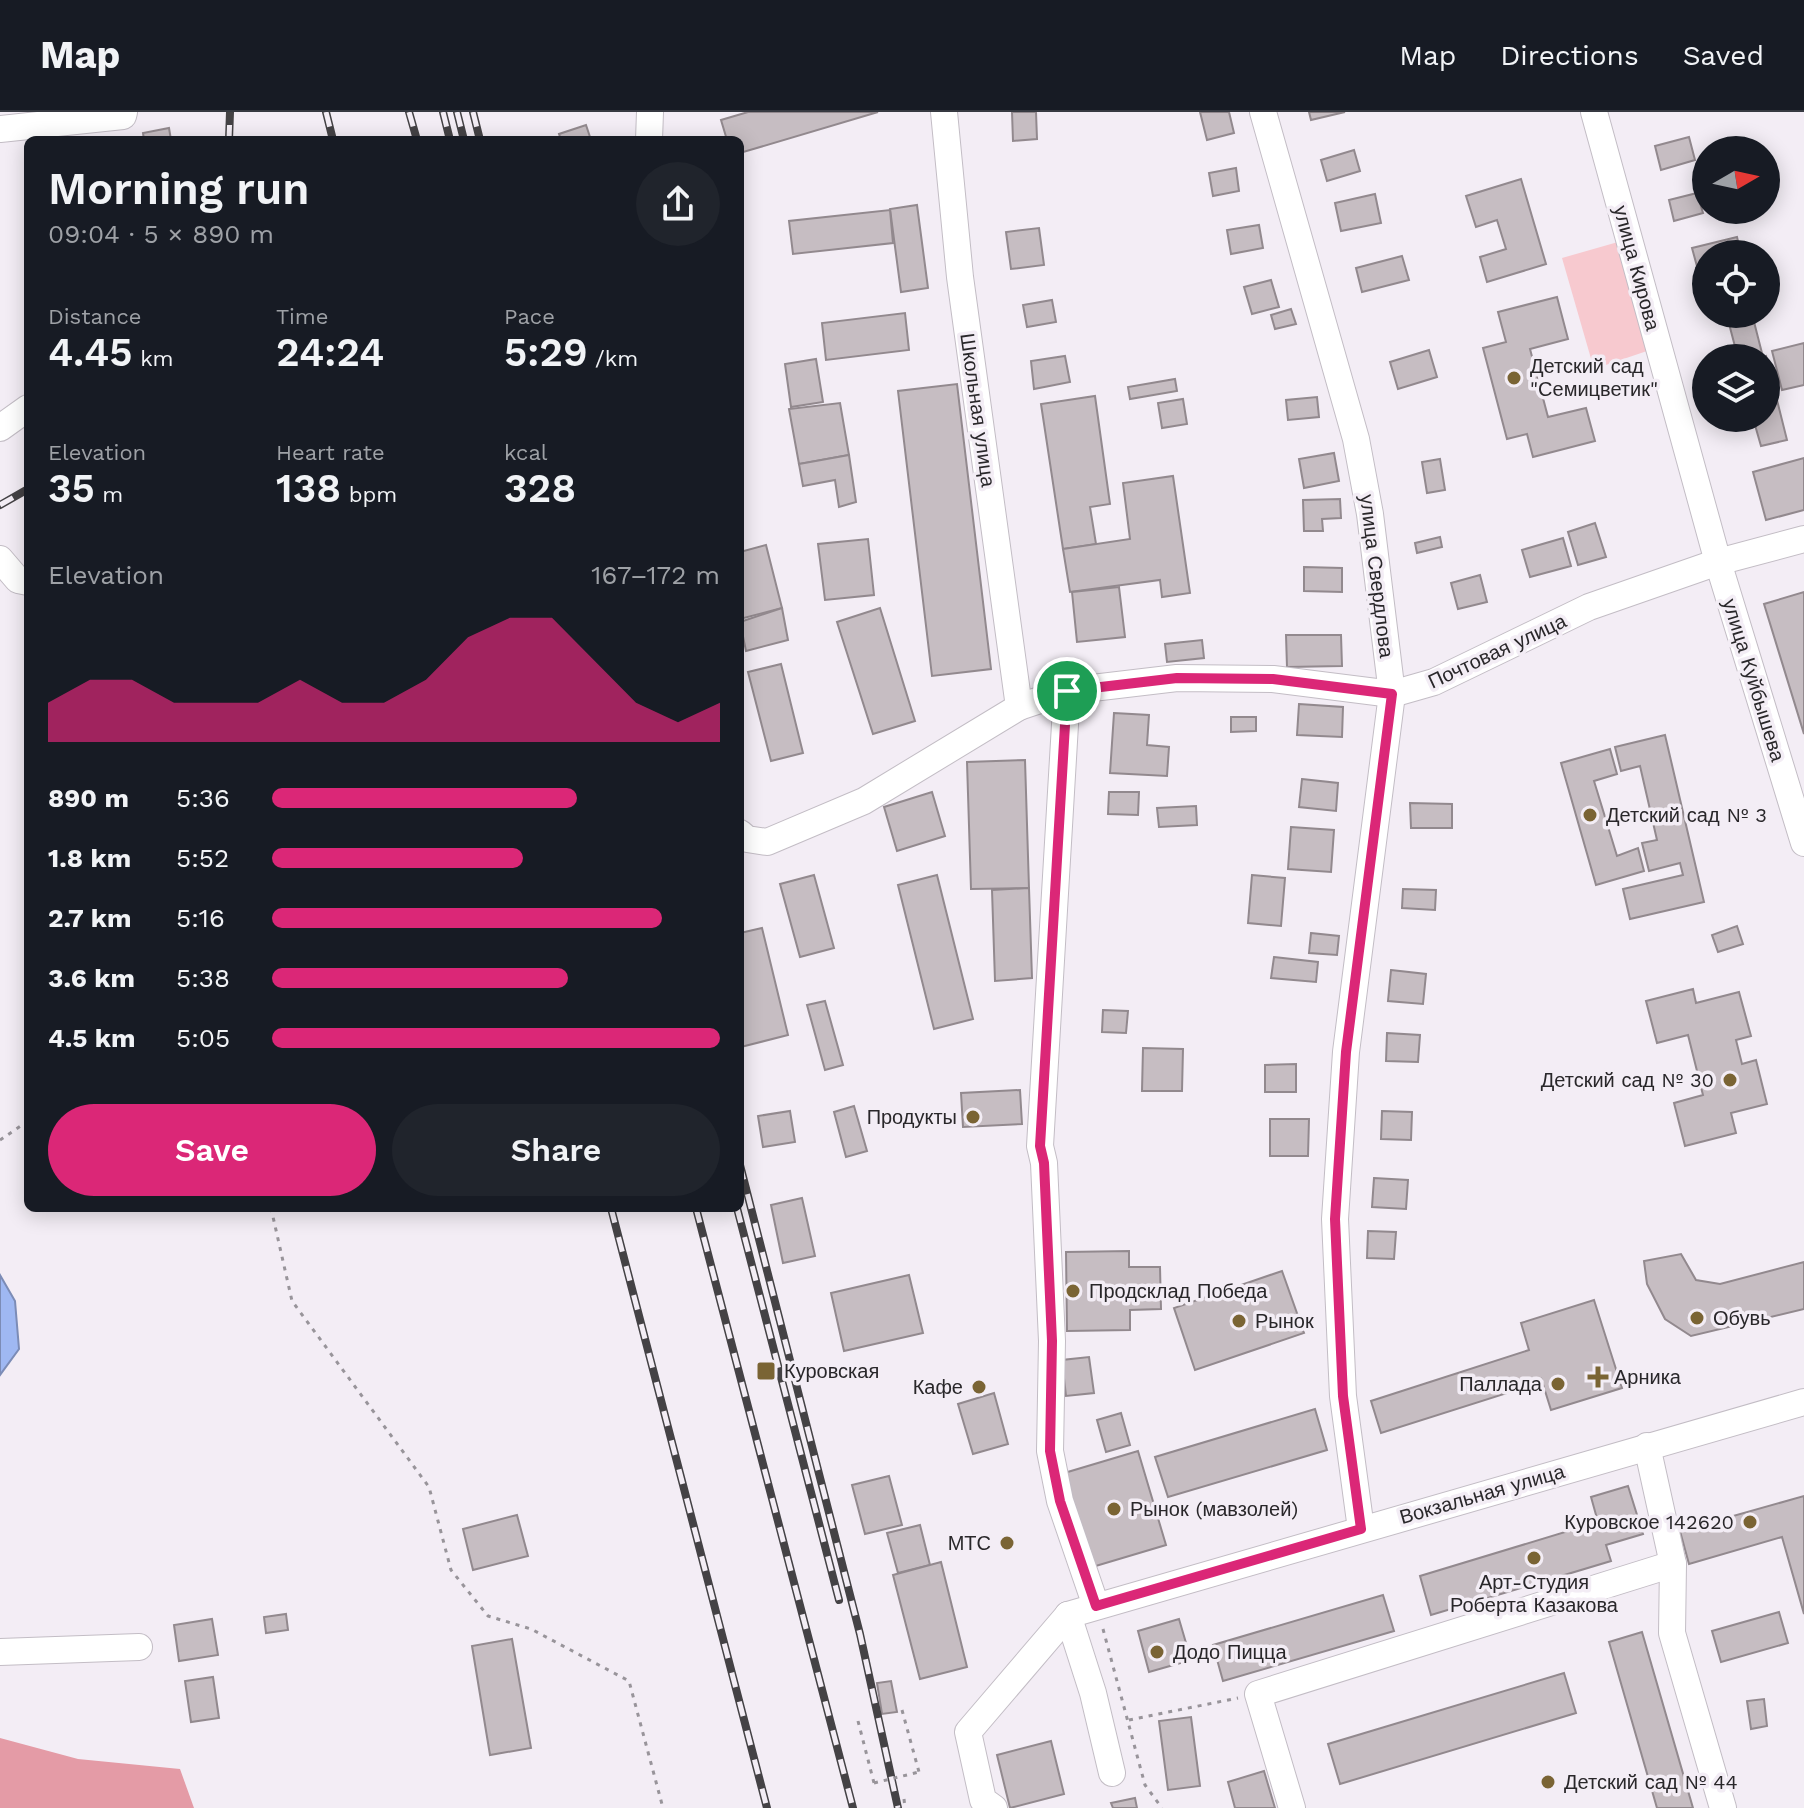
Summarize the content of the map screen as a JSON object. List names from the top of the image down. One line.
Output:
{"streets":{"street":["улица Кирова","Школьная улица","улица Свердлова","Почтовая улица","улица Куйбышева","Вокзальная улица"]},"crossings":[["улица Кирова","Почтовая улица"],["улица Кирова","улица Куйбышева"],["Школьная улица","Почтовая улица"],["улица Свердлова","Почтовая улица"],["улица Свердлова","Вокзальная улица"],["Почтовая улица","улица Куйбышева"]],"places":{"other":["Детский сад \"Семицветик\"","Детский сад № 3","Детский сад № 30","Продукты","Продсклад Победа","Обувь","Рынок","Паллада","Кафе","Рынок (мавзолей)","Куровское 142620","МТС","Арт-Студия Роберта Казакова","Додо Пицца","Детский сад № 44"],"transit":["Куровская"],"health":["Арника"]},"north":"right","page":{"header":"Map","nav":["Map","Directions","Saved"],"heading":["Morning run","09:04 · 5 × 890 m"],"stats":[["Distance","4.45 km"],["Time","24:24"],["Pace","5:29 /km"],["Elevation","35 m"],["Heart rate","138 bpm"],["kcal","328"]],"chart":["Elevation","167–172 m"],"list":[{"name":"890 m","note":"5:36"},{"name":"1.8 km","note":"5:52"},{"name":"2.7 km","note":"5:16"},{"name":"3.6 km","note":"5:38"},{"name":"4.5 km","note":"5:05"}],"buttons":["Save","Share"]}}
